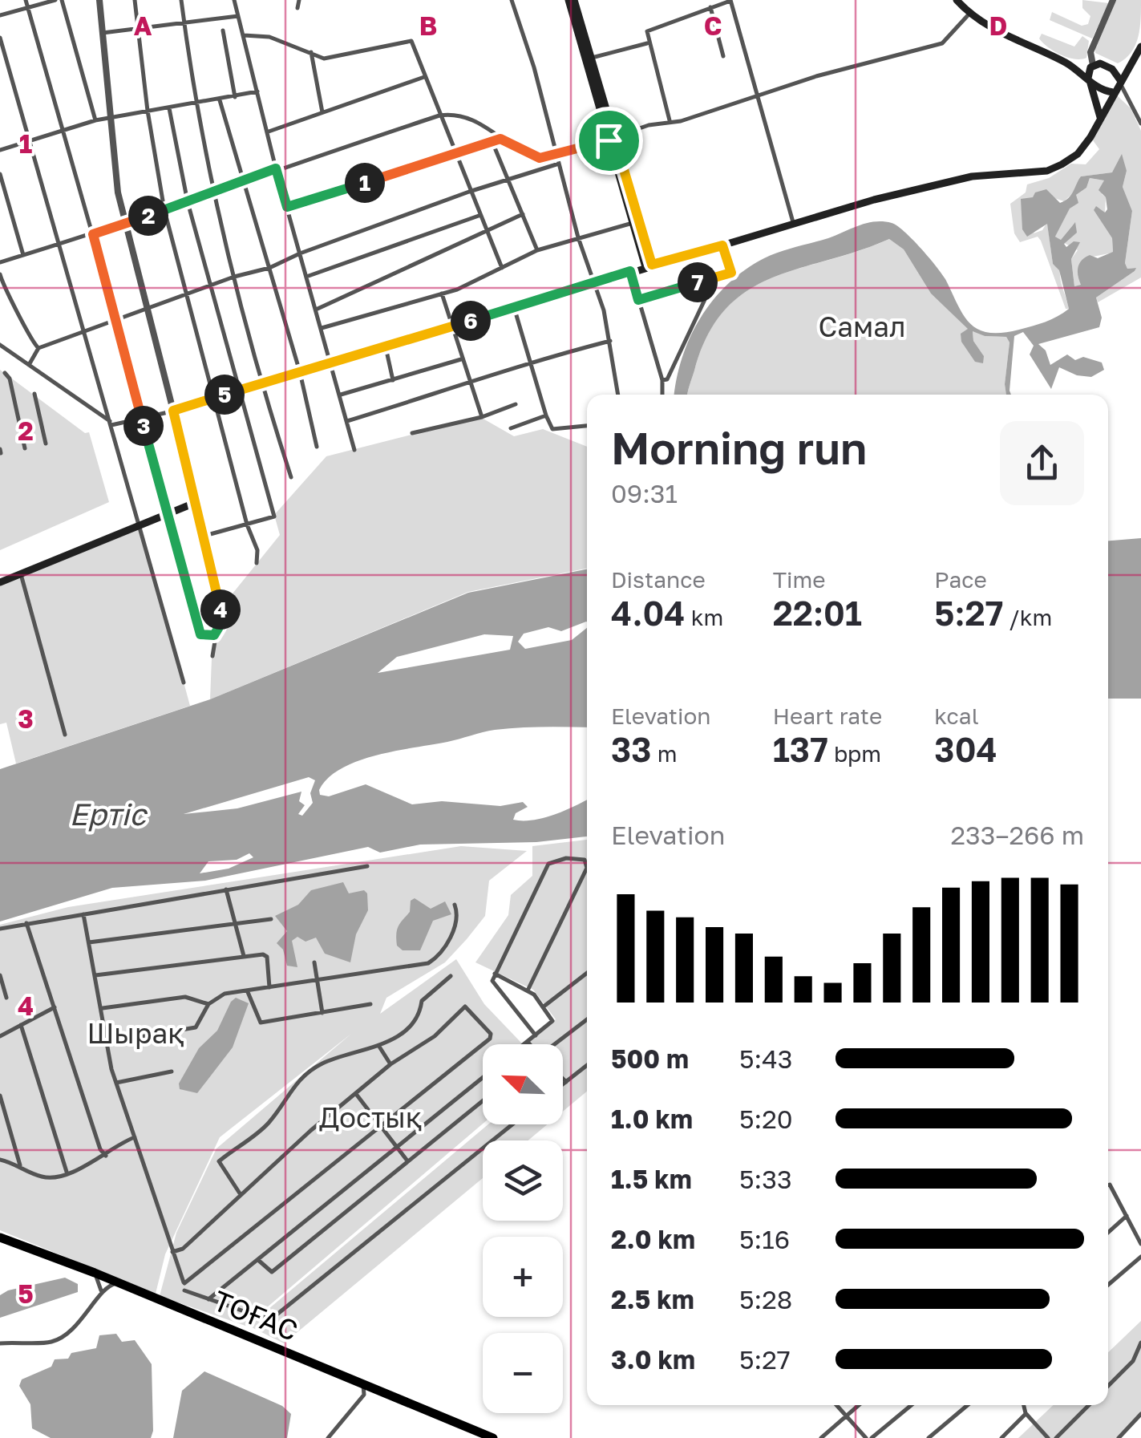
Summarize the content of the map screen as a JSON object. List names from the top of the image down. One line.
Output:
{"streets":{"highway":["ТОҒАС"]},"water":["Ертіс"],"parks":["Самал","Шырақ","Достық"],"north":"top left","page":{"pins":["1","2","7","6","5","3","4"],"heading":["Morning run","09:31"],"stats":[["Distance","4.04 km"],["Time","22:01"],["Pace","5:27 /km"],["Elevation","33 m"],["Heart rate","137 bpm"],["kcal","304"]],"chart":["Elevation","233–266 m"],"list":[{"name":"500 m","note":"5:43"},{"name":"1.0 km","note":"5:20"},{"name":"1.5 km","note":"5:33"},{"name":"2.0 km","note":"5:16"},{"name":"2.5 km","note":"5:28"},{"name":"3.0 km","note":"5:27"}],"map_buttons":["+","−"]},"grid":{"columns":["A","B","C","D"],"rows":["1","2","3","4","5"]}}
